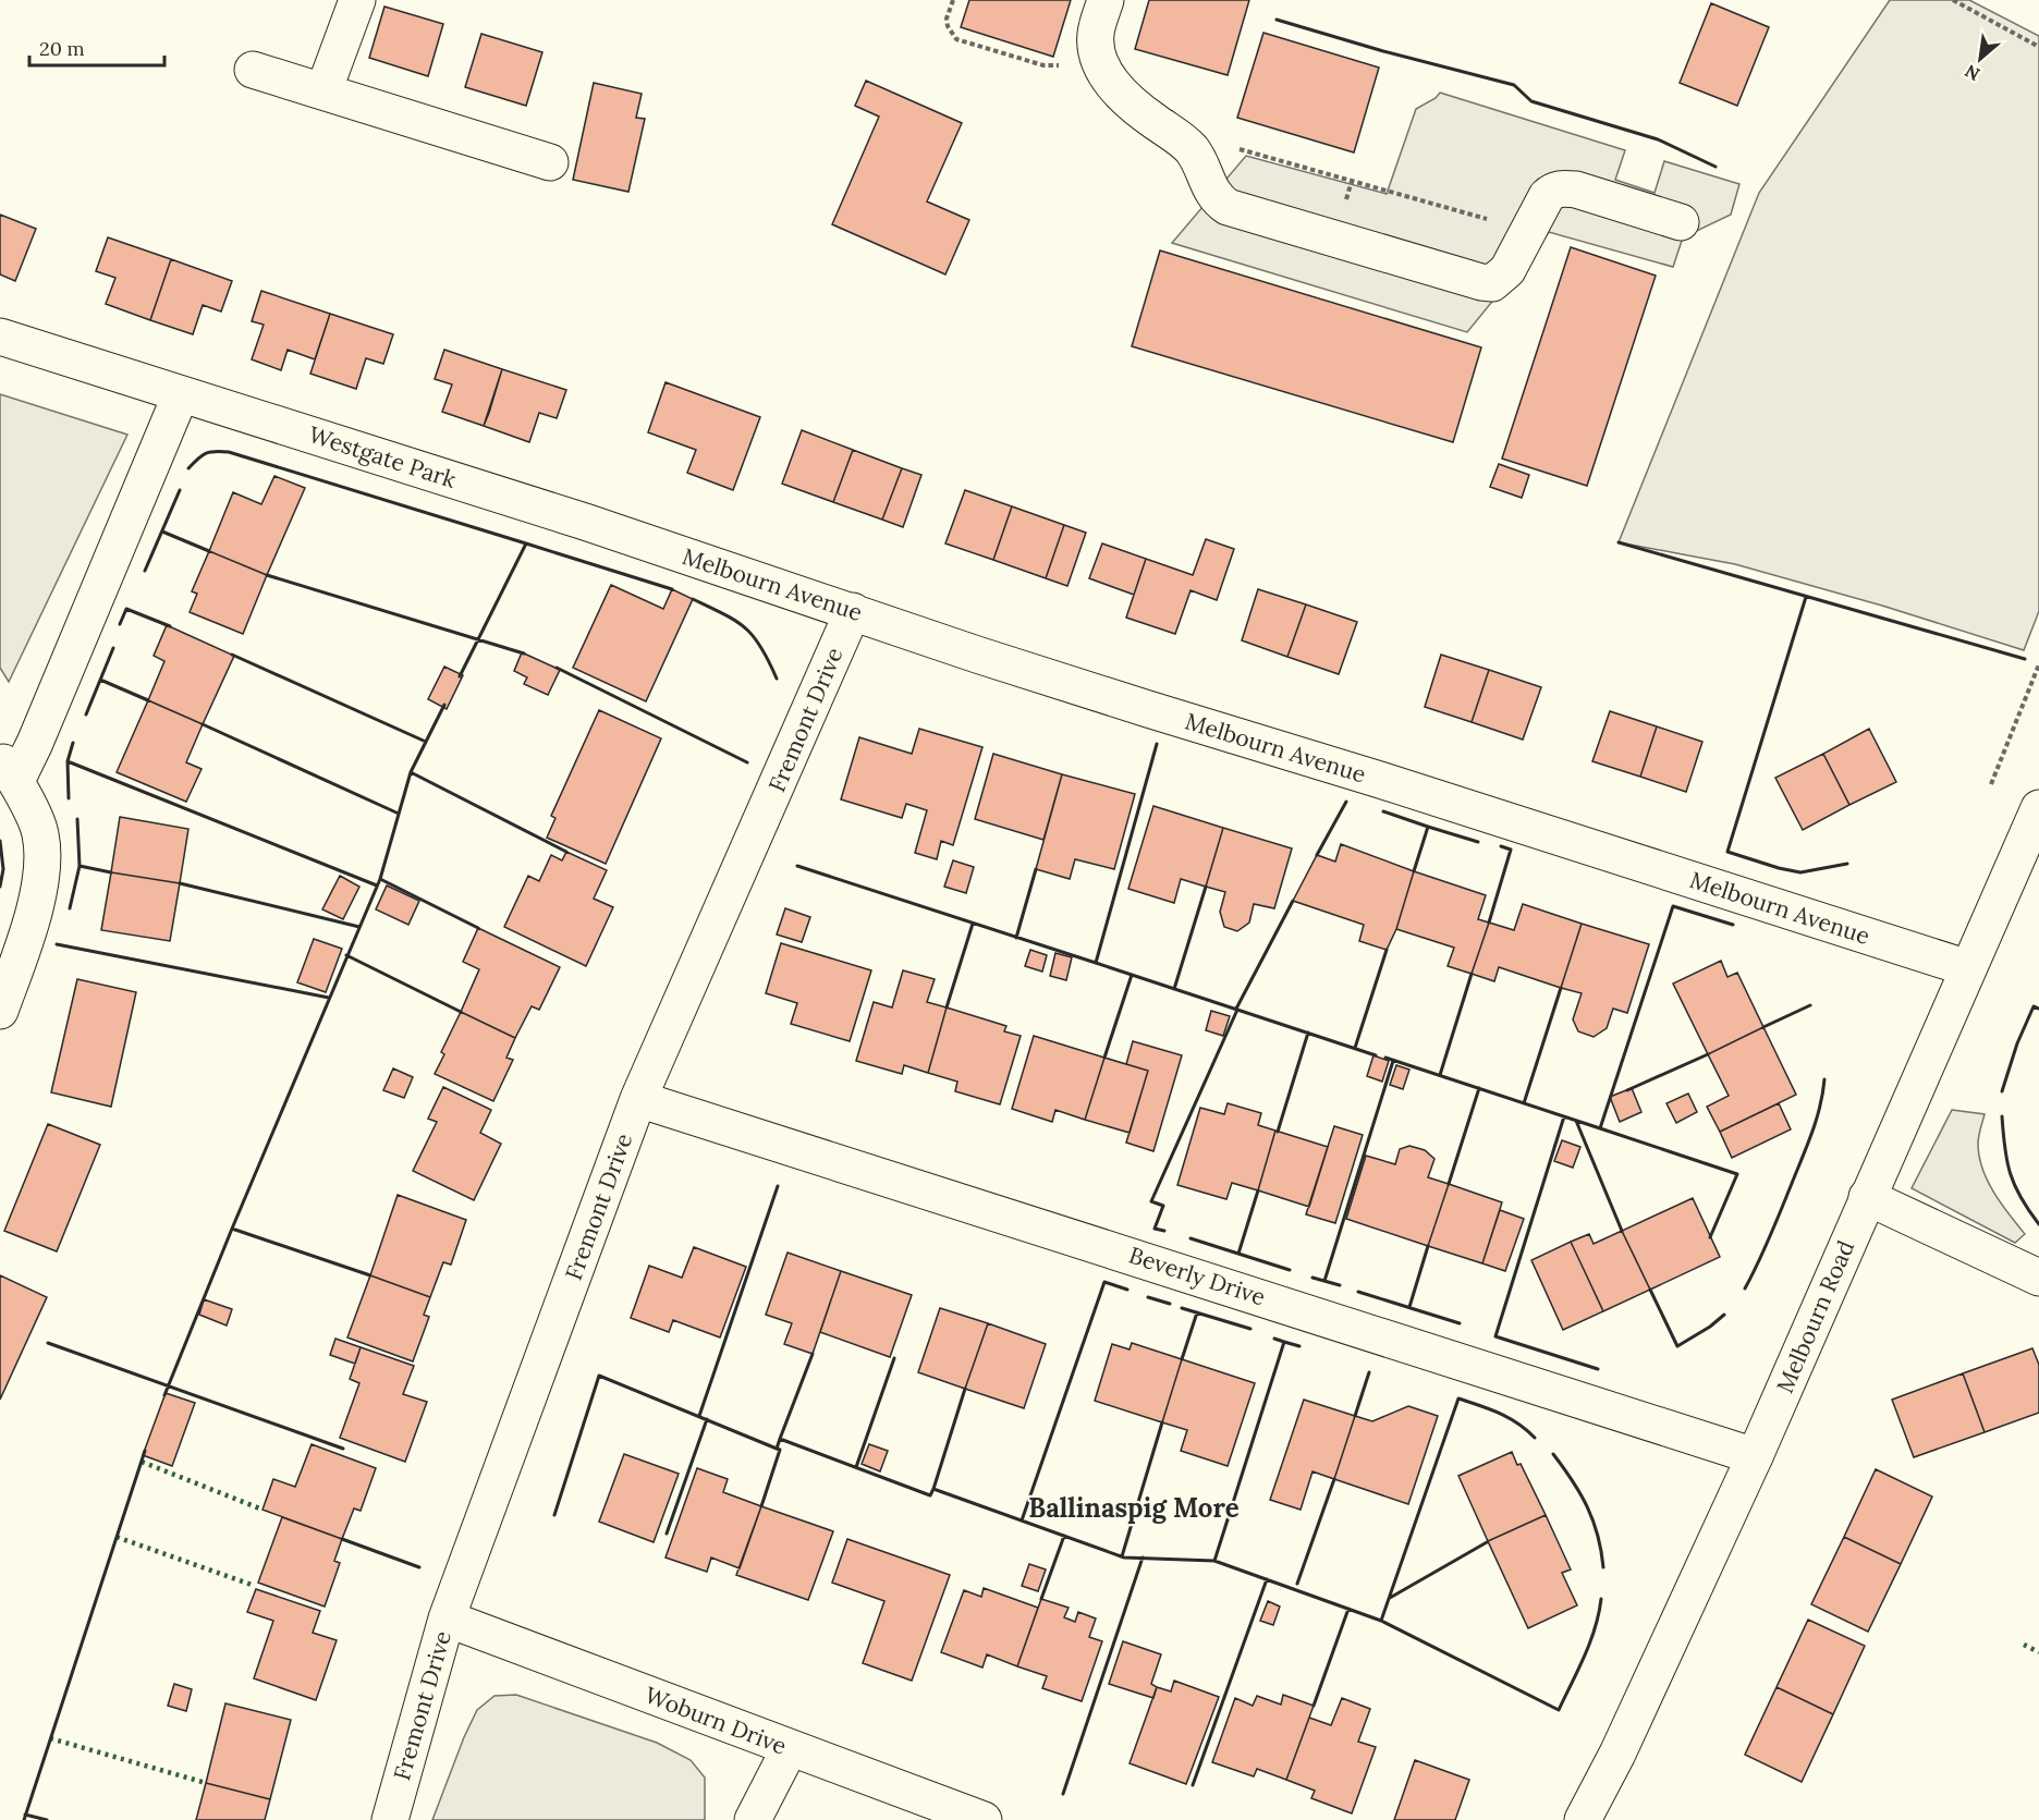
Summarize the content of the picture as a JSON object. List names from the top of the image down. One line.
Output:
{"streets":{"street":["Westgate Park","Melbourn Avenue","Fremont Drive","Beverly Drive","Melbourn Road","Woburn Drive"]},"crossings":[["Westgate Park","Melbourn Avenue"],["Melbourn Avenue","Fremont Drive"],["Melbourn Avenue","Melbourn Road"],["Fremont Drive","Beverly Drive"],["Fremont Drive","Woburn Drive"],["Beverly Drive","Melbourn Road"]],"districts":["Ballinaspig More"],"scale_bar":"20 m","north":"bottom left"}
